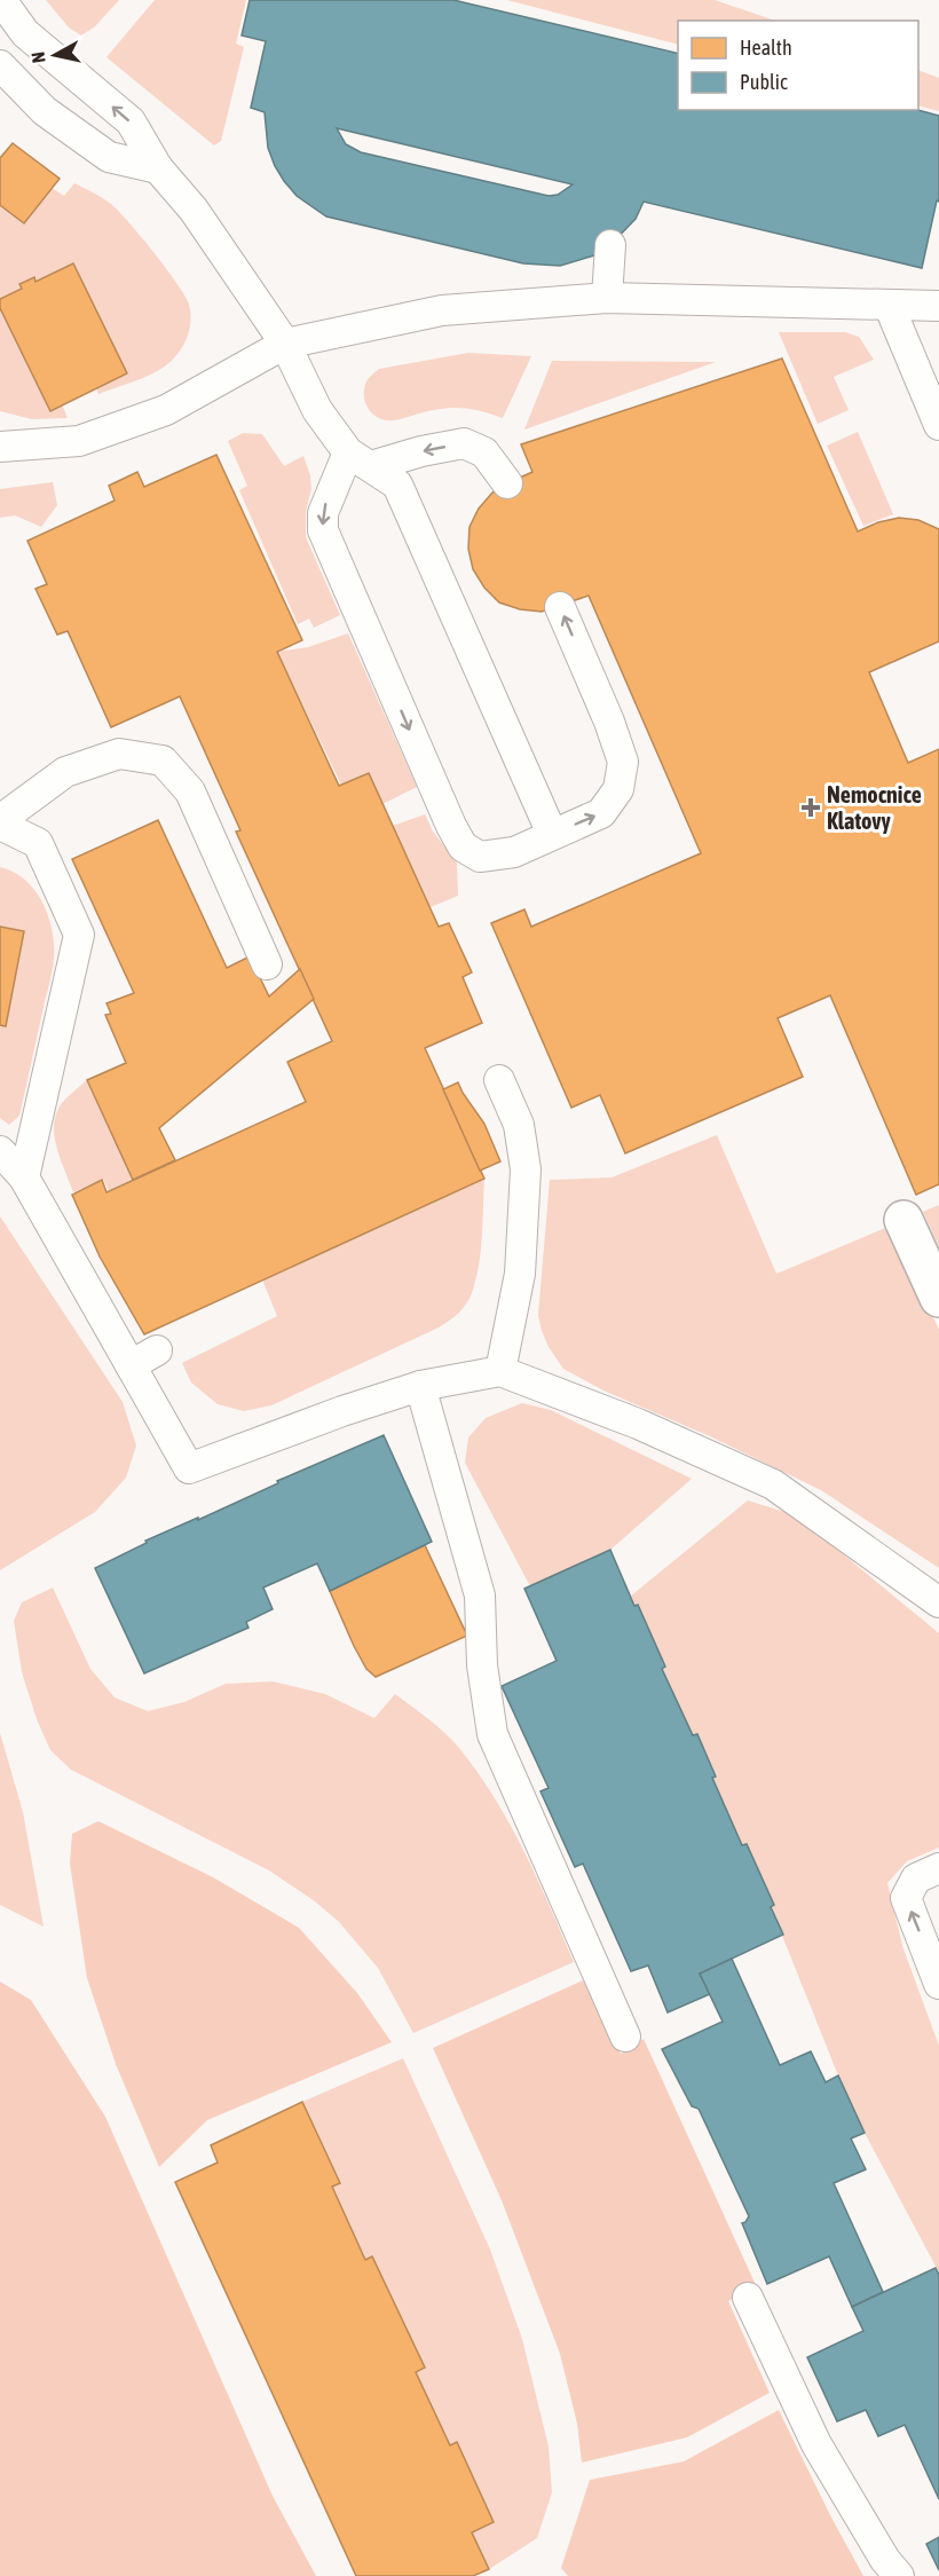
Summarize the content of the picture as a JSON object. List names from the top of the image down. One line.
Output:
{"places":{"health":["Nemocnice Klatovy"]},"legend":["Health","Public"],"north":"left"}
